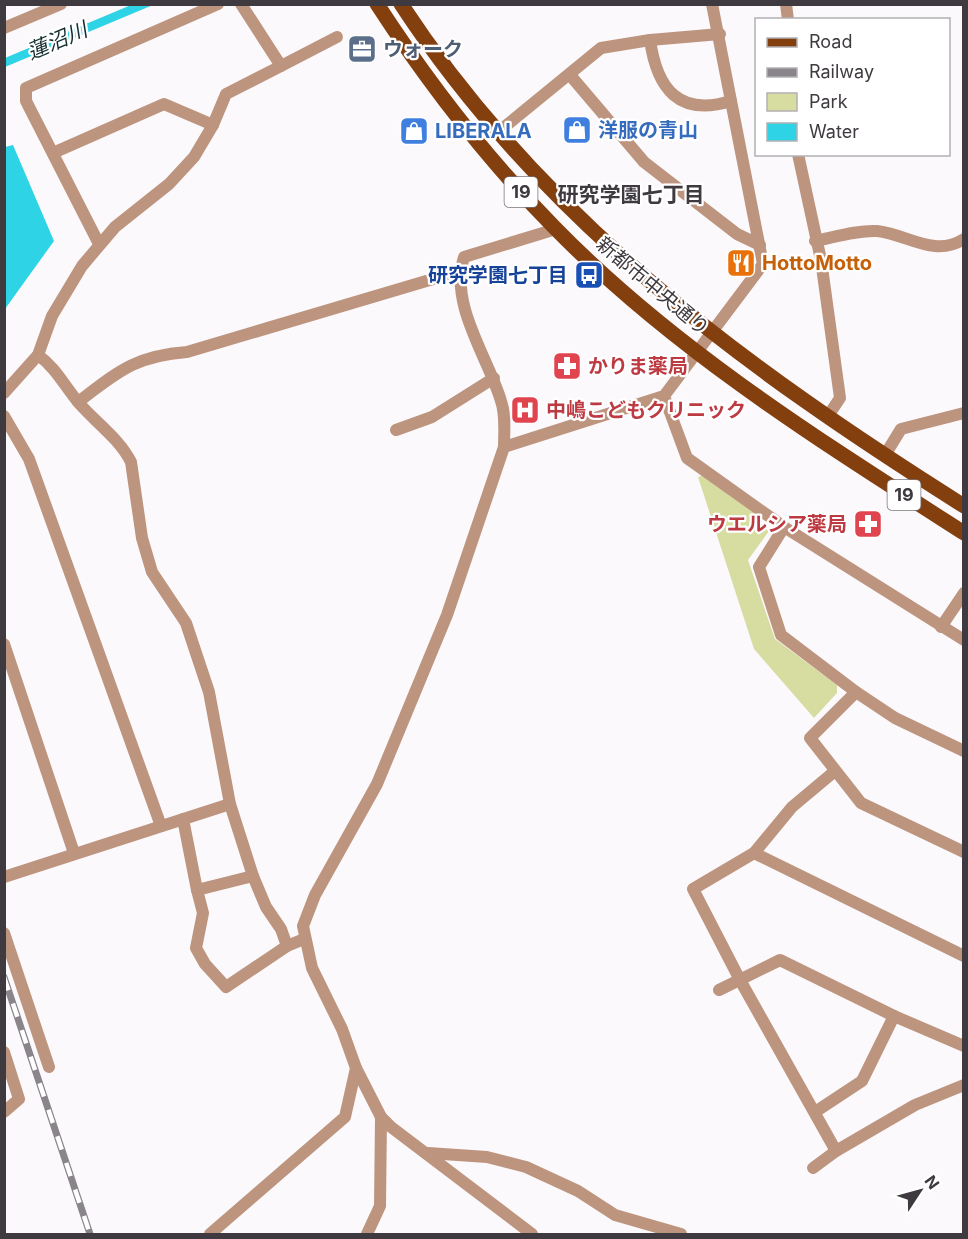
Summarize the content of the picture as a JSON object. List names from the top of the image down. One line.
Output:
{"streets":{"main road":["19","新都市中央通り"]},"districts":["研究学園七丁目"],"water":["蓮沼川"],"places":{"office":["ウォーク"],"shop":["洋服の青山","LIBERALA"],"restaurant":["HottoMotto"],"bus stop":["研究学園七丁目"],"pharmacy":["かりま薬局","ウエルシア薬局"],"hospital":["中嶋こどもクリニック"]},"legend":["Road","Railway","Park","Water"],"north":"top right"}
